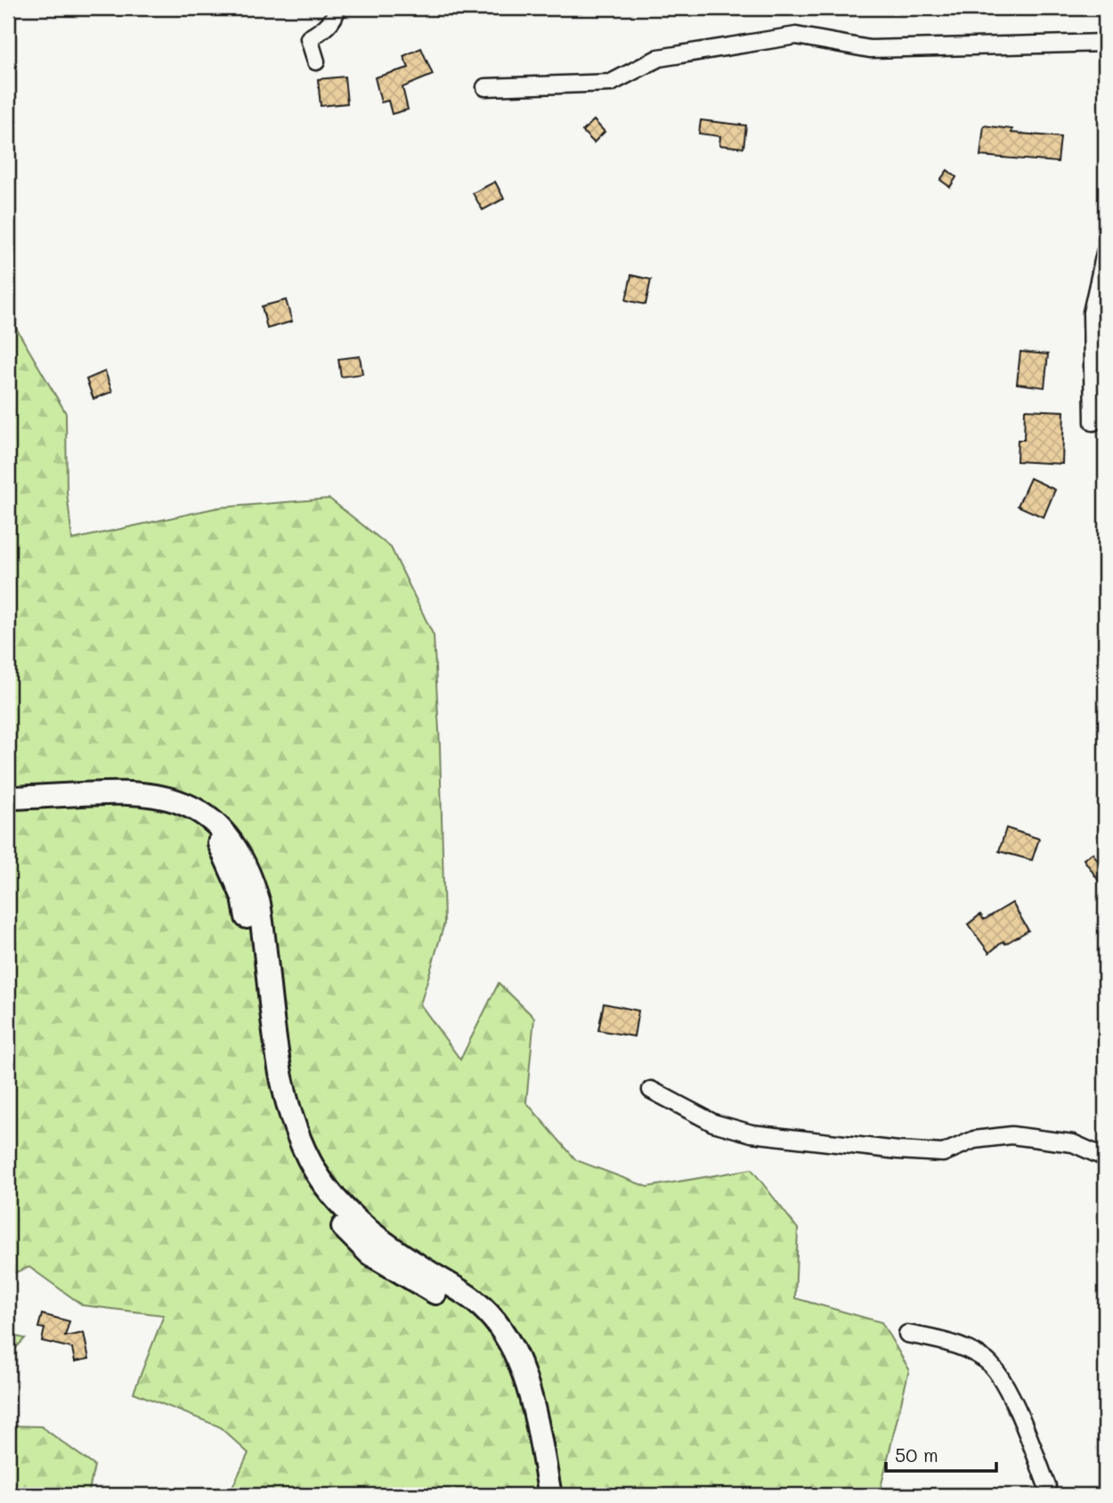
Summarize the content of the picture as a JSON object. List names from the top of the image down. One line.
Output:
{"scale_bar":"50 m"}
